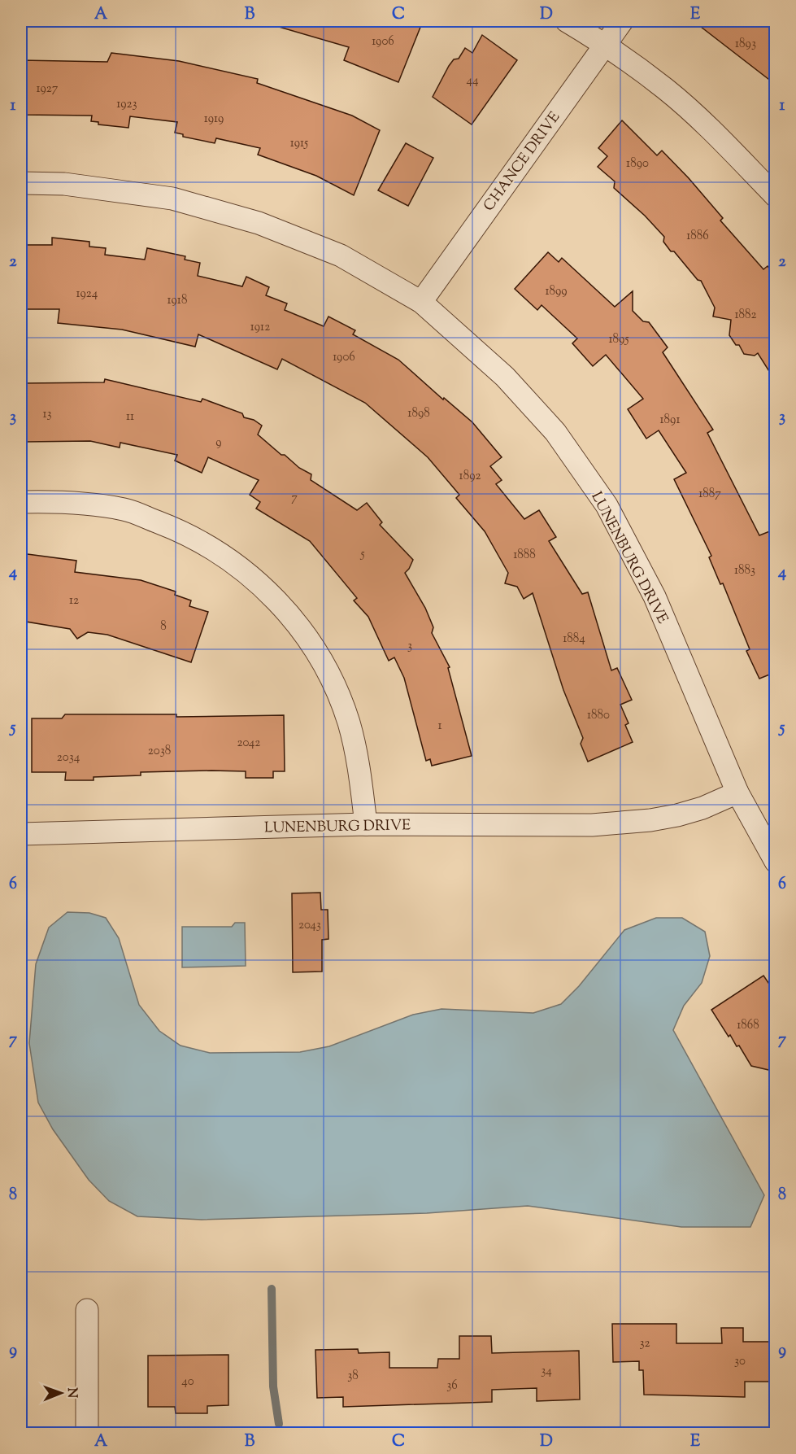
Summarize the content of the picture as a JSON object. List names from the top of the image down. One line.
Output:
{"streets":{"street":["CHANCE DRIVE","LUNENBURG DRIVE"]},"crossings":[["CHANCE DRIVE","LUNENBURG DRIVE"]],"house_numbers":["1906","1893","44","1927","1923","1919","1915","1890","1886","1899","1924","1918","1882","1912","1895","1906","1898","13","11","1891","9","1892","1887","7","5","1888","1883","12","8","1884","3","1880","1","2042","2038","2034","2043","1868","32","30","34","38","40","36"],"north":"right","grid":{"columns":["A","B","C","D","E"],"rows":["1","2","3","4","5","6","7","8","9"]}}
